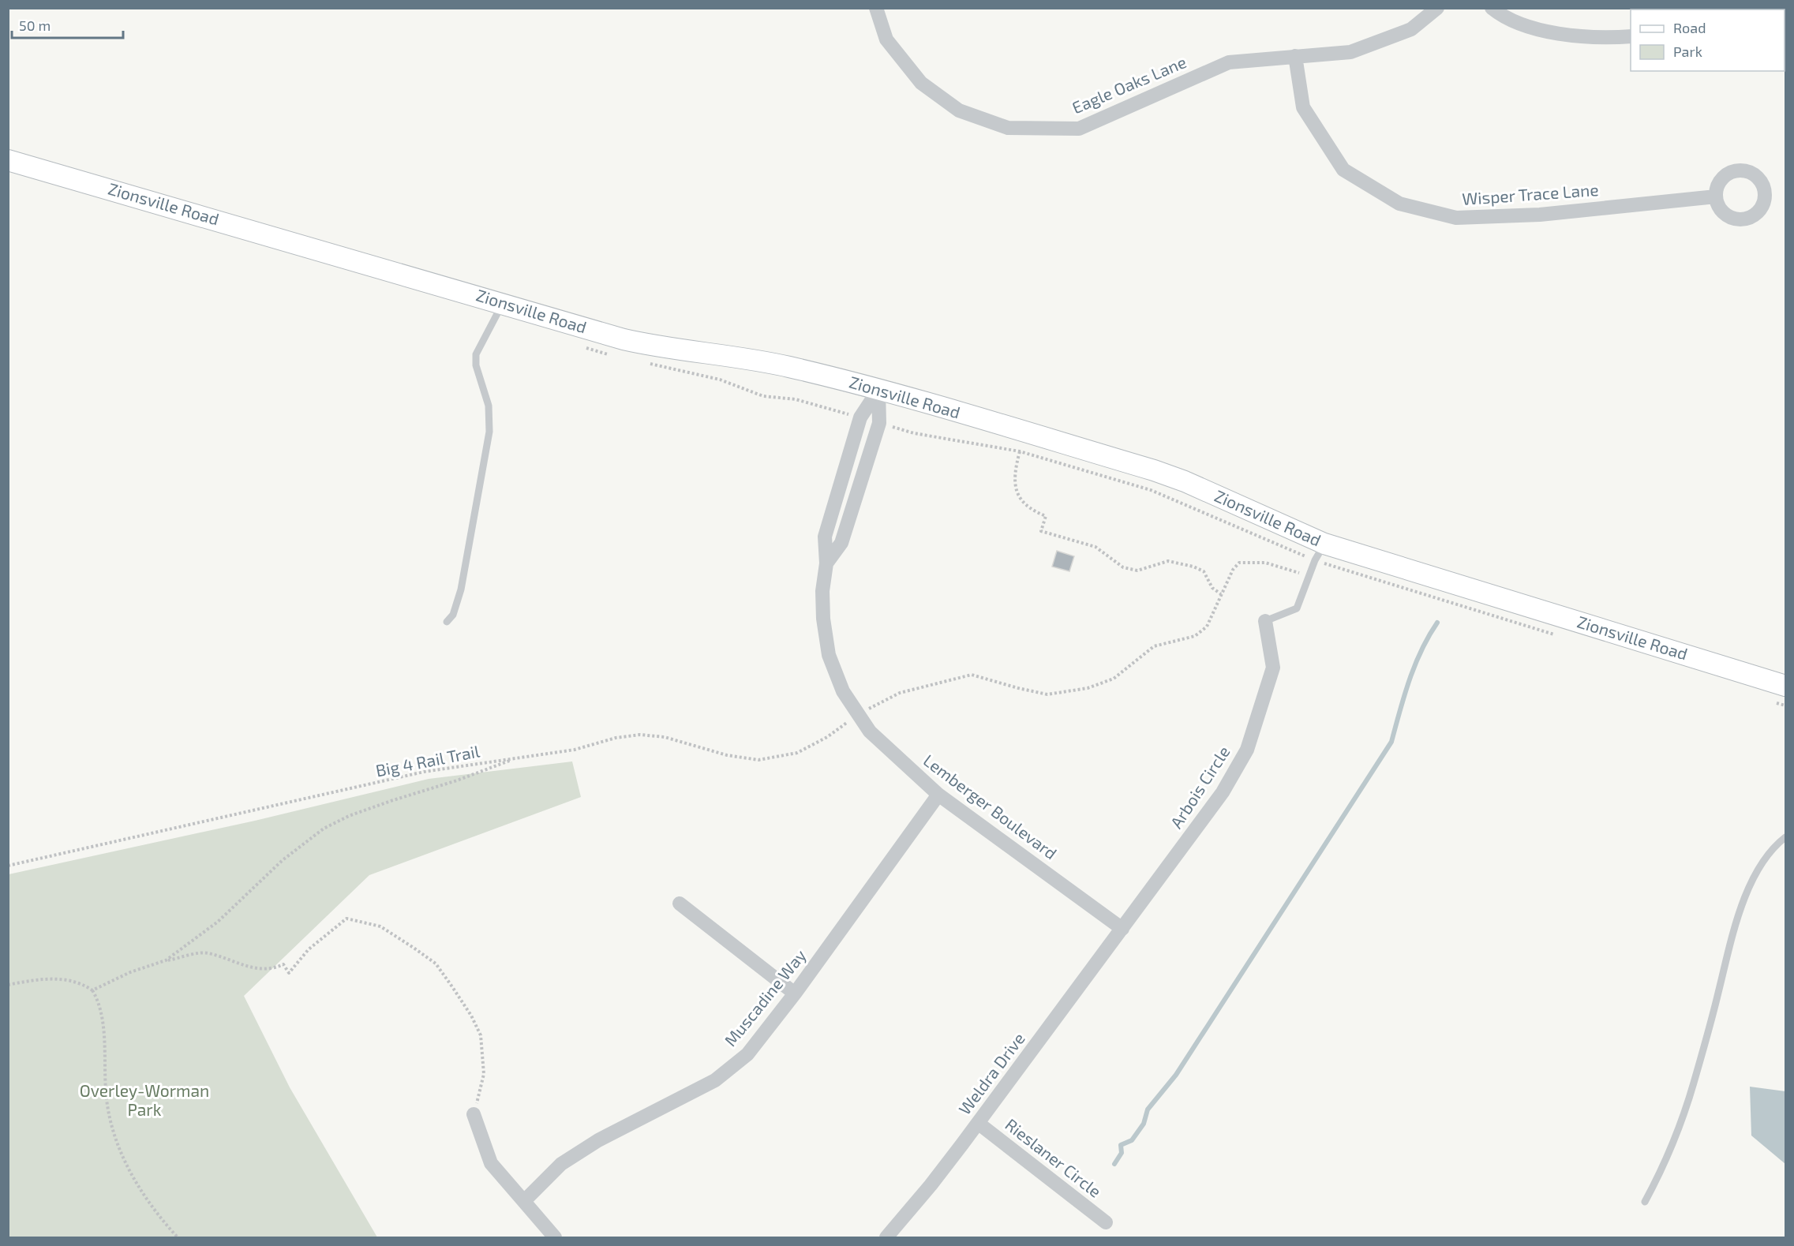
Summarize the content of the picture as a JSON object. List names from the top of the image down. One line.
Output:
{"streets":{"main road":["Zionsville Road"],"street":["Eagle Oaks Lane","Wisper Trace Lane","Arbois Circle","Lemberger Boulevard","Muscadine Way","Weldra Drive","Rieslaner Circle"],"path":["Big 4 Rail Trail"]},"crossings":[["Eagle Oaks Lane","Wisper Trace Lane"],["Zionsville Road","Lemberger Boulevard"],["Arbois Circle","Lemberger Boulevard"],["Arbois Circle","Weldra Drive"],["Lemberger Boulevard","Muscadine Way"],["Lemberger Boulevard","Weldra Drive"],["Weldra Drive","Rieslaner Circle"]],"parks":["Overley-Worman Park"],"legend":["Road","Park"],"scale_bar":"50 m"}
